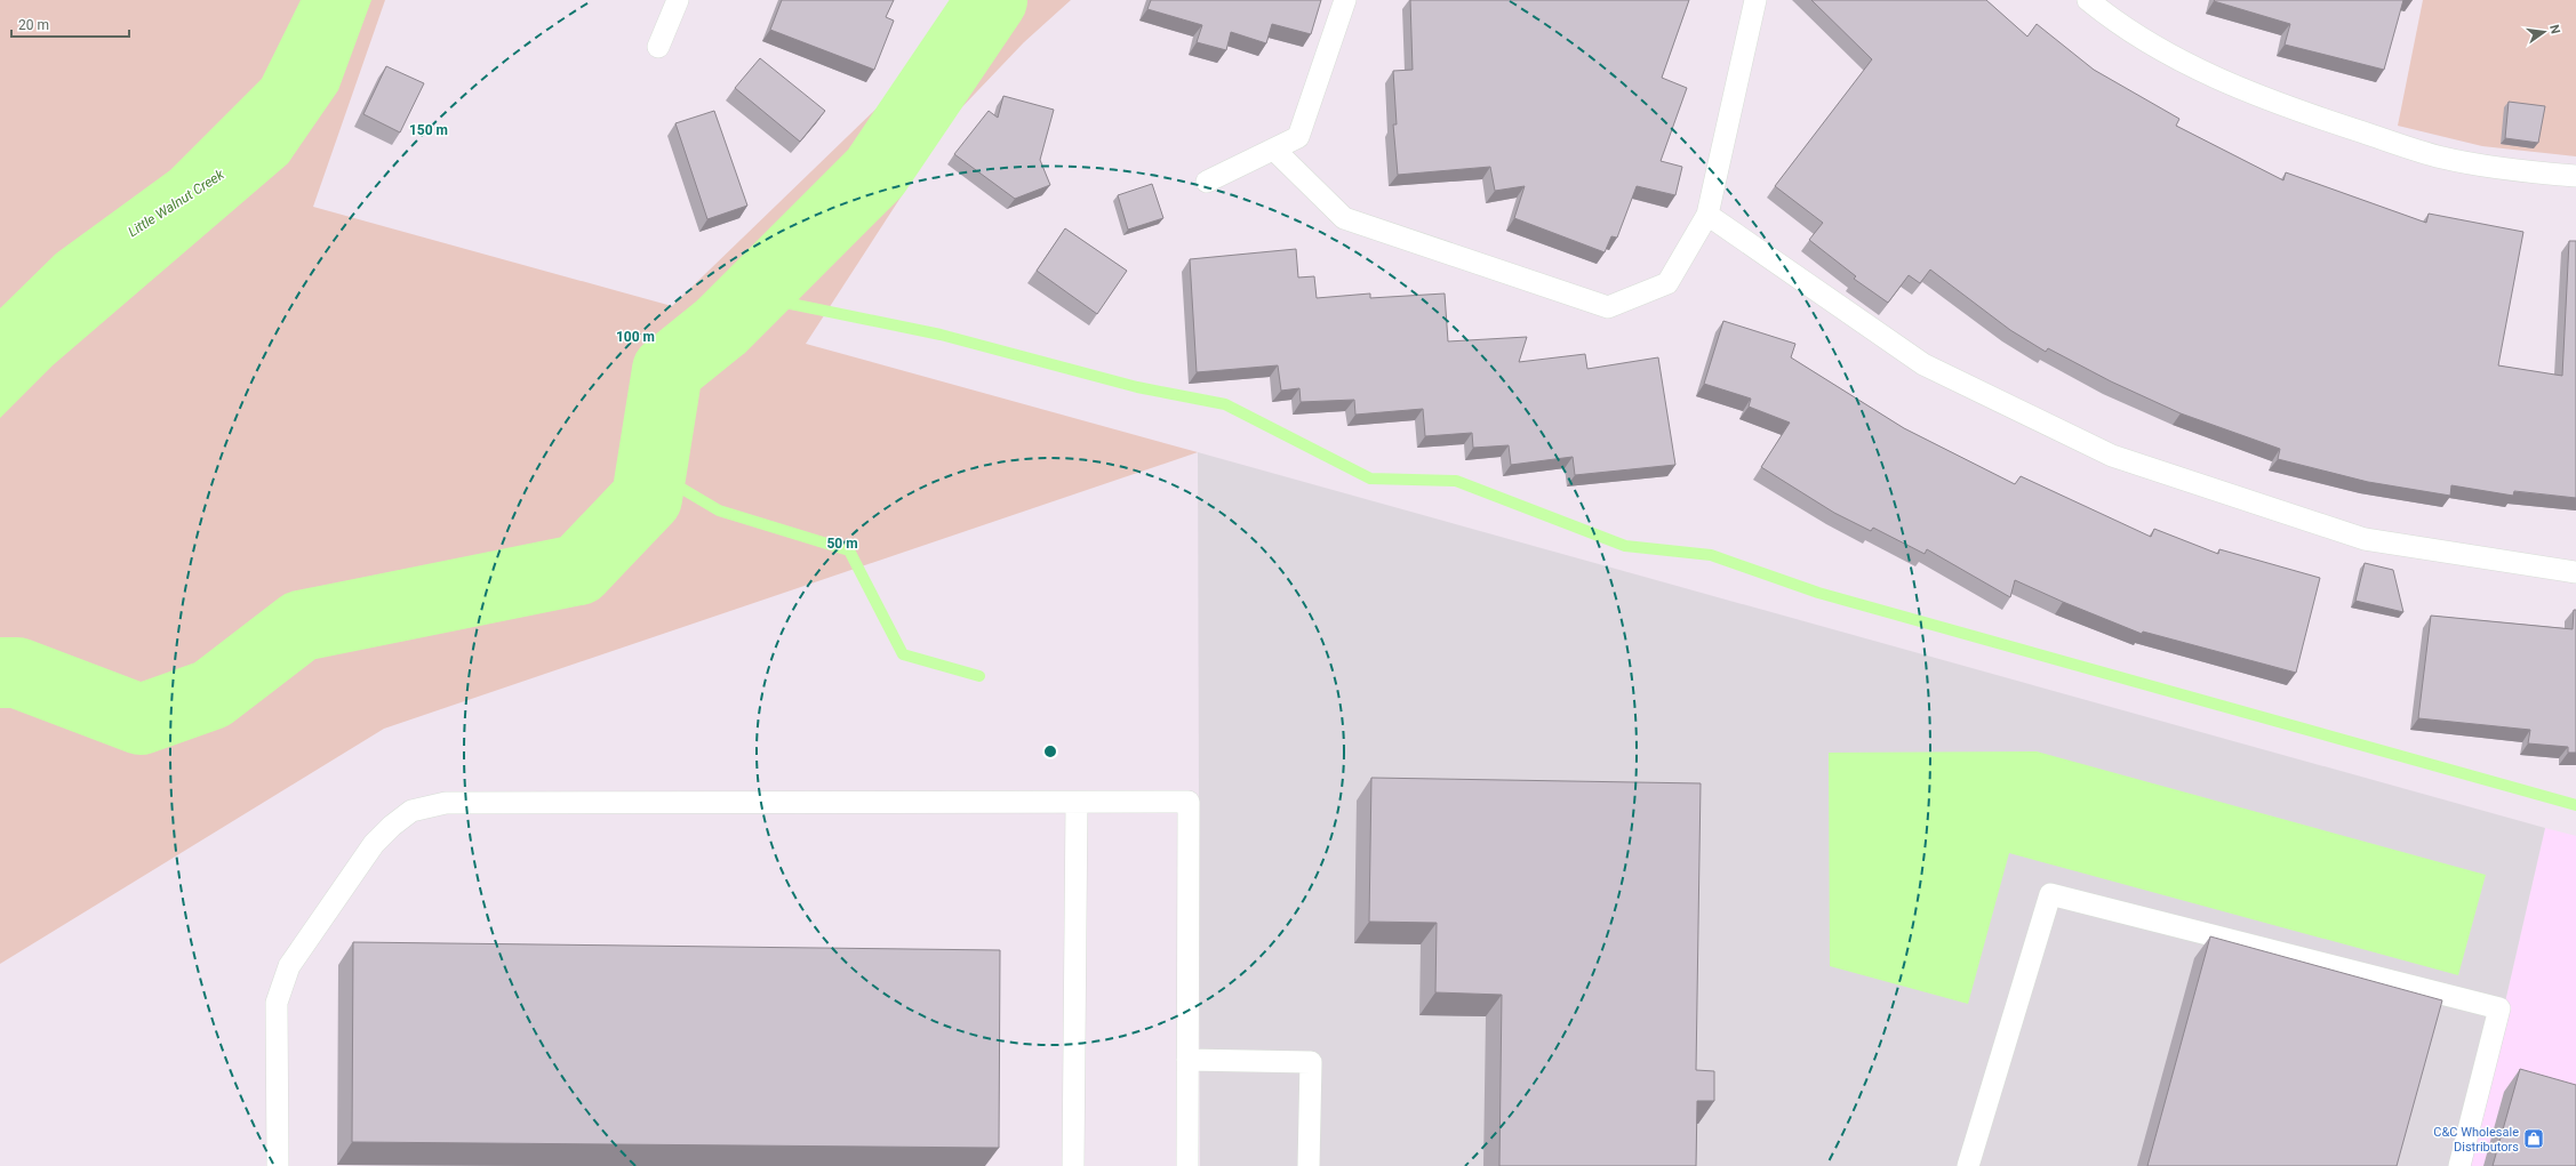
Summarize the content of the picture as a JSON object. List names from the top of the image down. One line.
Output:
{"water":["Little Walnut Creek"],"places":{"shop":["C&C Wholesale Distributors"]},"scale_bar":"20 m","north":"right","rings":["150 m","100 m","50 m"]}
